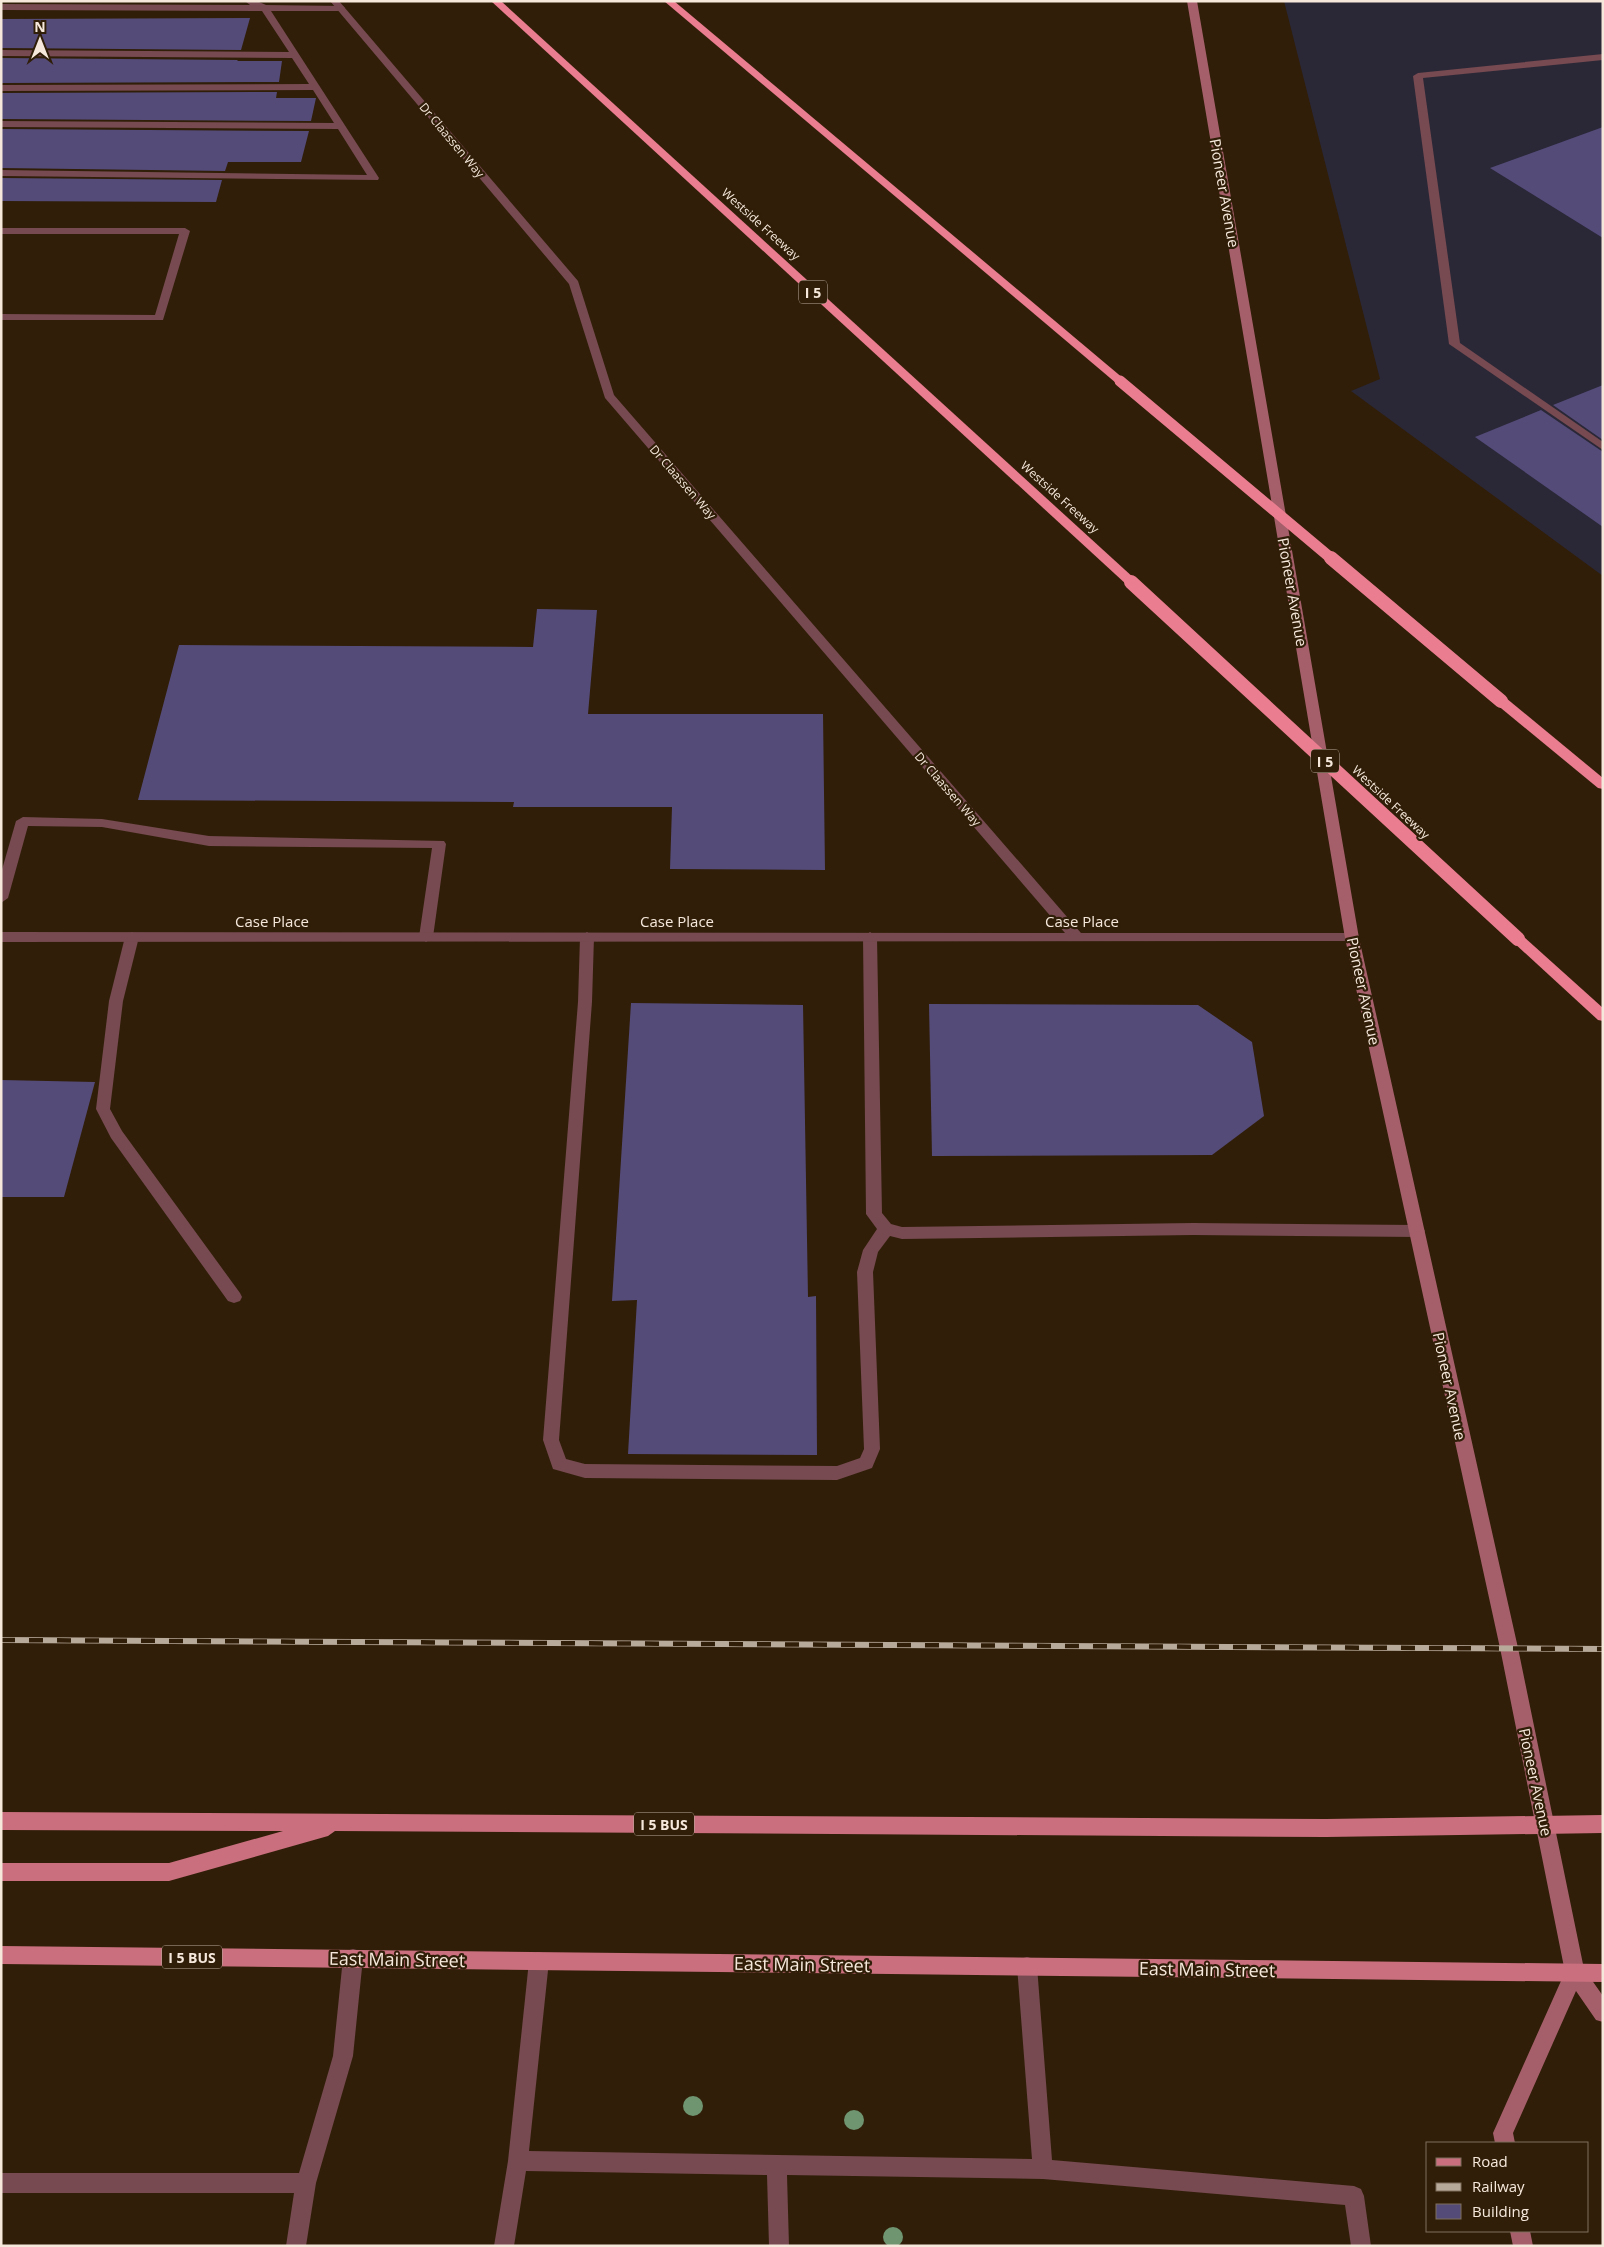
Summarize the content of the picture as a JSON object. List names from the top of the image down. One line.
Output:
{"streets":{"highway":["Westside Freeway","I 5"],"main road":["I 5 BUS","East Main Street"],"street":["Dr Claassen Way","Pioneer Avenue","Case Place"]},"crossings":[["Dr Claassen Way","Case Place"],["Pioneer Avenue","Case Place"],["Pioneer Avenue","I 5 BUS"],["Pioneer Avenue","East Main Street"]],"legend":["Road","Railway","Building"],"north":"top"}
